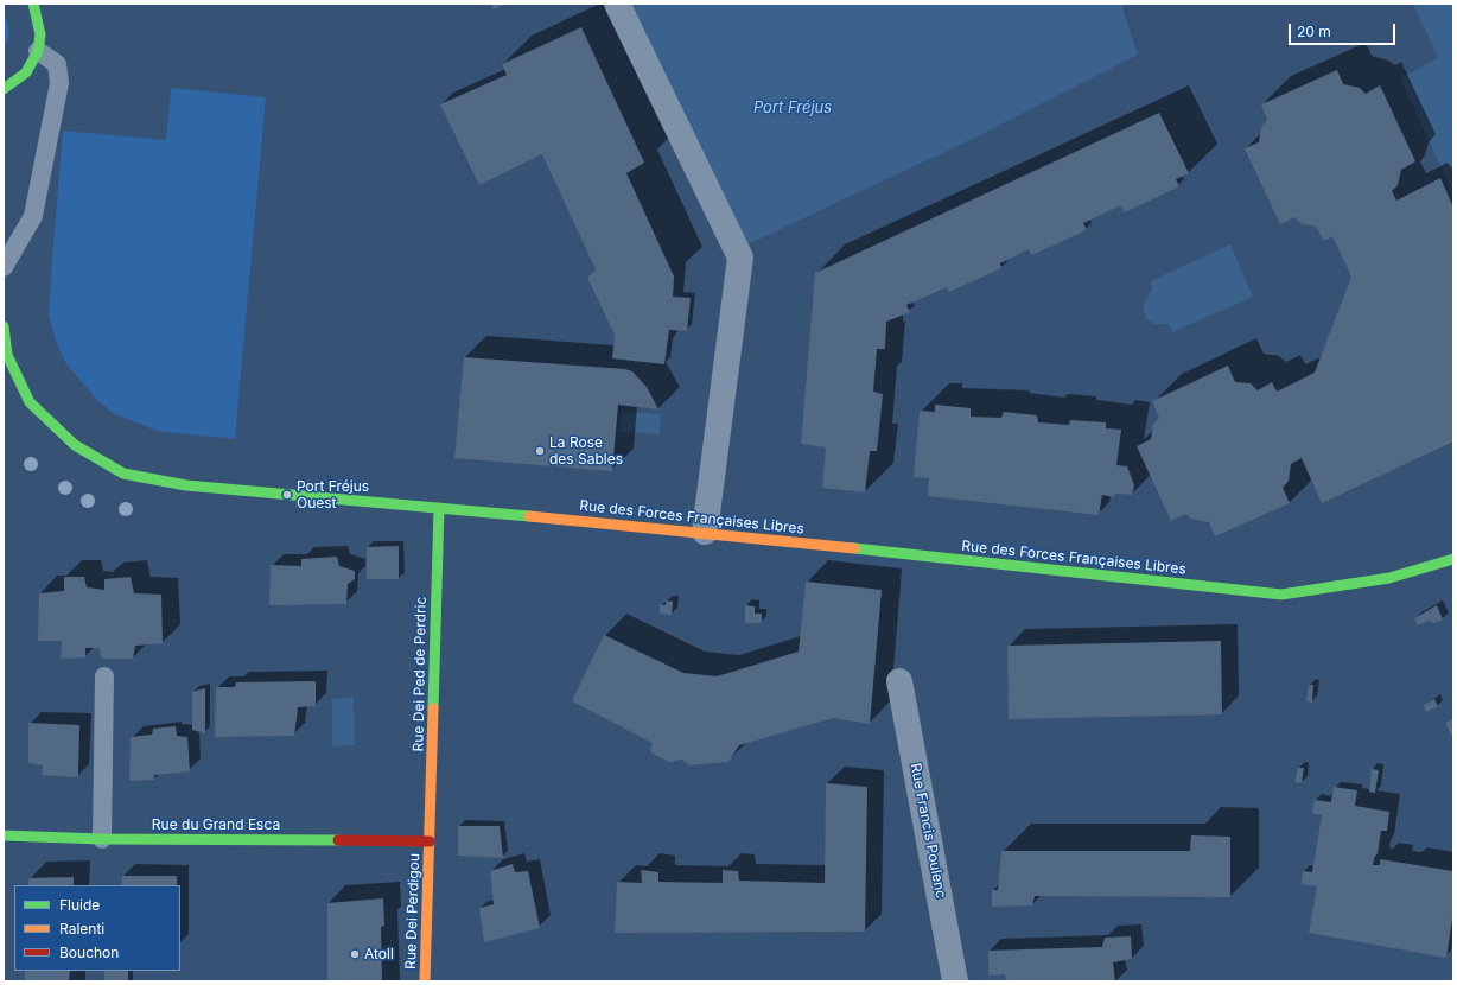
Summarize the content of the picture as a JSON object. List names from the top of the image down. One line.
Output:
{"streets":{"street":["Rue des Forces Françaises Libres","Rue Dei Ped de Perdric","Rue du Grand Esca","Rue Francis Poulenc","Rue Dei Perdigou"]},"crossings":[["Rue des Forces Françaises Libres","Rue Dei Ped de Perdric"],["Rue Dei Ped de Perdric","Rue du Grand Esca"],["Rue Dei Ped de Perdric","Rue Dei Perdigou"],["Rue du Grand Esca","Rue Dei Perdigou"]],"water":["Port Fréjus"],"places":["La Rose des Sables","Port Fréjus Ouest","Atoll"],"legend":["Fluide","Ralenti","Bouchon"],"scale_bar":"20 m"}
